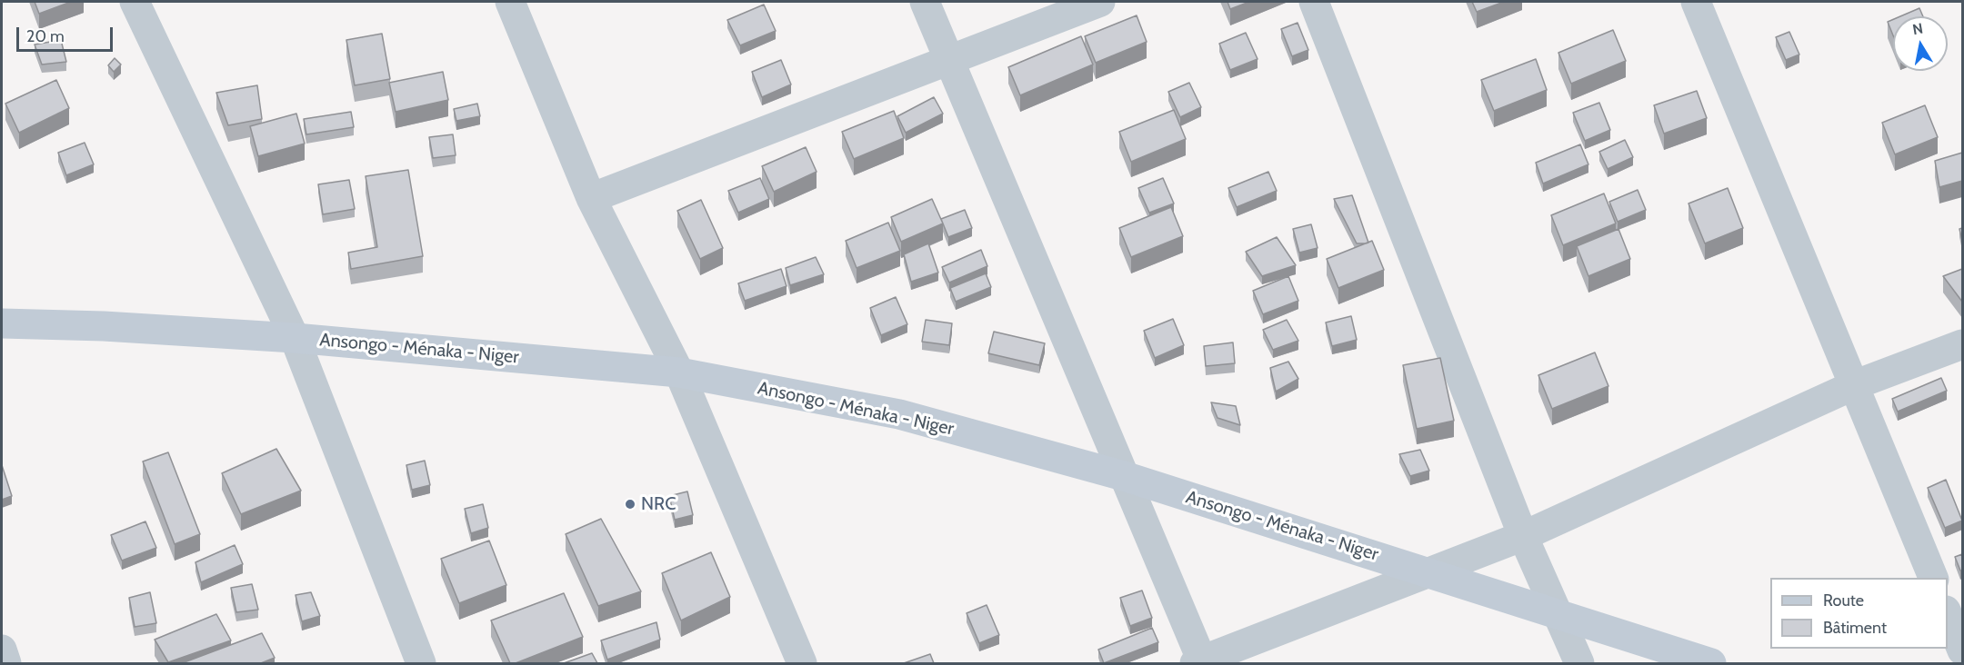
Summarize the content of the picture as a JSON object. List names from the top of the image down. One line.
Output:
{"streets":{"main road":["Ansongo - Ménaka - Niger"]},"places":["NRC"],"legend":["Route","Bâtiment"],"scale_bar":"20 m","north":"top"}
